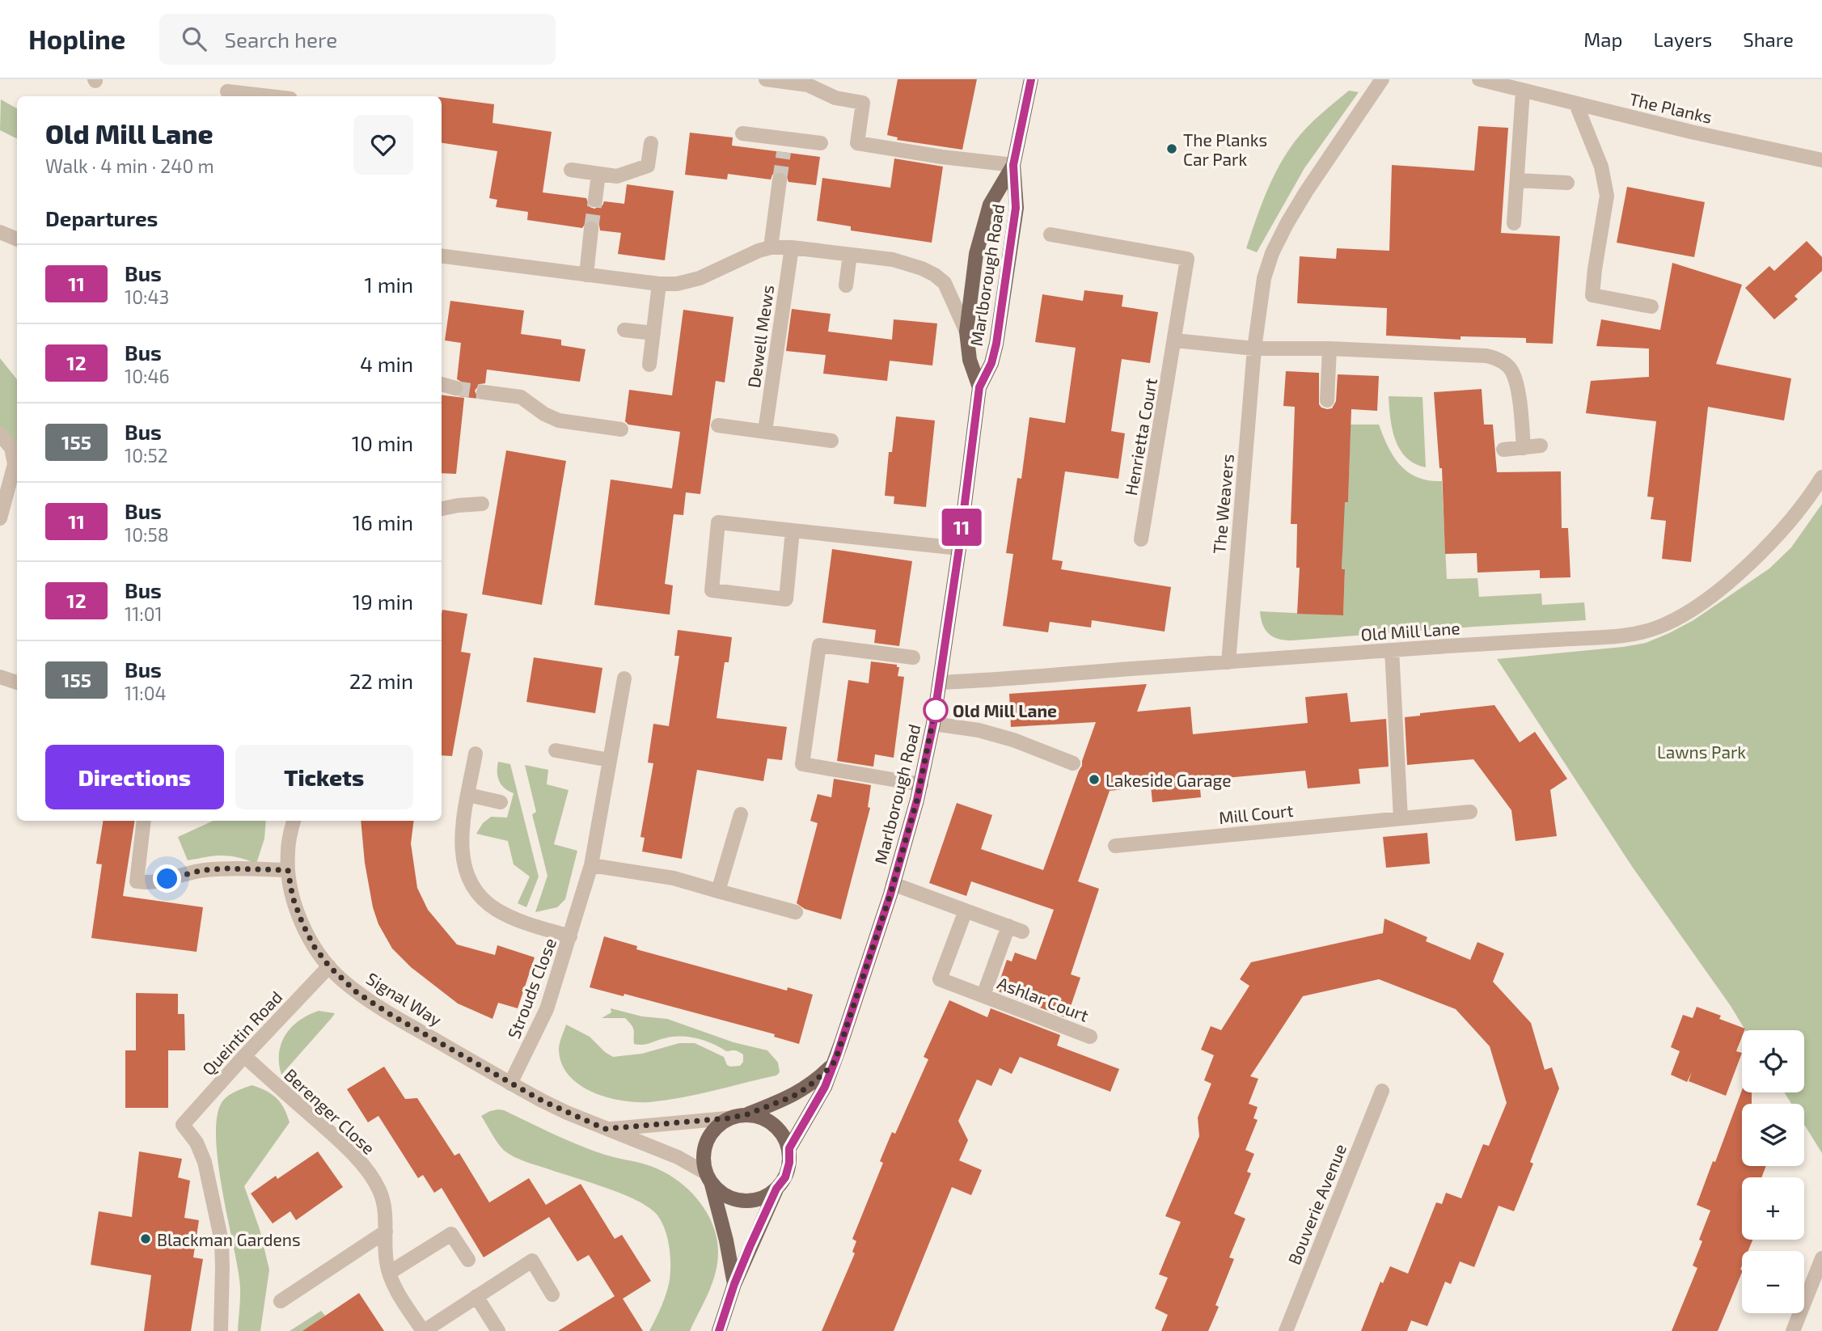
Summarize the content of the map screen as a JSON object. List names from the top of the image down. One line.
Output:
{"streets":{"main road":["Marlborough Road"],"street":["The Planks","Dewell Mews","Henrietta Court","The Weavers","Old Mill Lane","Mill Court","Strouds Close","Signal Way","Ashlar Court","Queintin Road","Berenger Close","Bouverie Avenue"]},"crossings":[["Marlborough Road","Old Mill Lane"],["Marlborough Road","Signal Way"],["Marlborough Road","Ashlar Court"],["The Weavers","Old Mill Lane"],["Strouds Close","Signal Way"],["Signal Way","Queintin Road"],["Queintin Road","Berenger Close"]],"parks":["Lawns Park"],"places":["The Planks Car Park","Old Mill Lane","Lakeside Garage","Blackman Gardens"],"lines":["bus line 11"],"page":{"header":"Hopline","search":"Search here","nav":["Map","Layers","Share"],"on_map":"11","heading":[["Old Mill Lane","Walk · 4 min · 240 m"],"Departures"],"list":[{"mark":"11","name":"Bus","note":"10:43","value":"1 min"},{"mark":"12","name":"Bus","note":"10:46","value":"4 min"},{"mark":"155","name":"Bus","note":"10:52","value":"10 min"},{"mark":"11","name":"Bus","note":"10:58","value":"16 min"},{"mark":"12","name":"Bus","note":"11:01","value":"19 min"},{"mark":"155","name":"Bus","note":"11:04","value":"22 min"}],"buttons":["Directions","Tickets"],"map_buttons":["+","−"]}}
